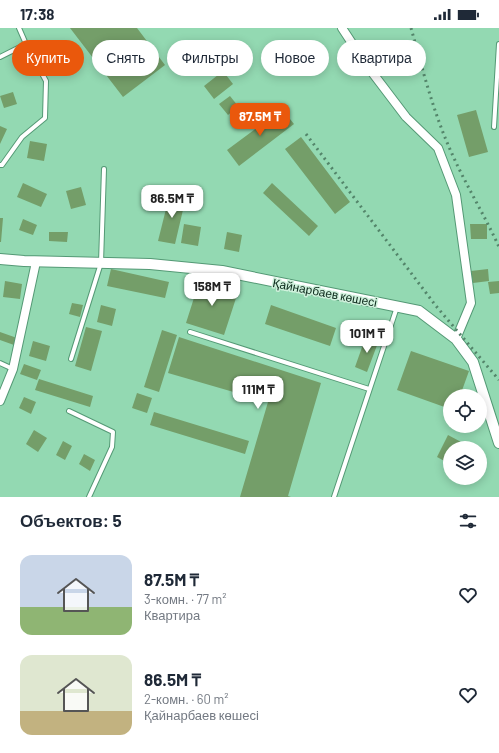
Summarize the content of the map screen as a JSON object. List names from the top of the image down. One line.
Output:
{"streets":{"street":["Қайнарбаев көшесі"]},"page":{"status":"17:38","chip":["Купить","Снять","Фильтры","Новое","Квартира"],"price":["87.5M ₸","86.5M ₸","158M ₸","101M ₸","111M ₸"],"heading":"Объектов: 5","list":[{"name":"87.5M ₸","note":"3-комн. · 77 m² · Квартира"},{"name":"86.5M ₸","note":"2-комн. · 60 m² · Қайнарбаев көшесі"}]}}
